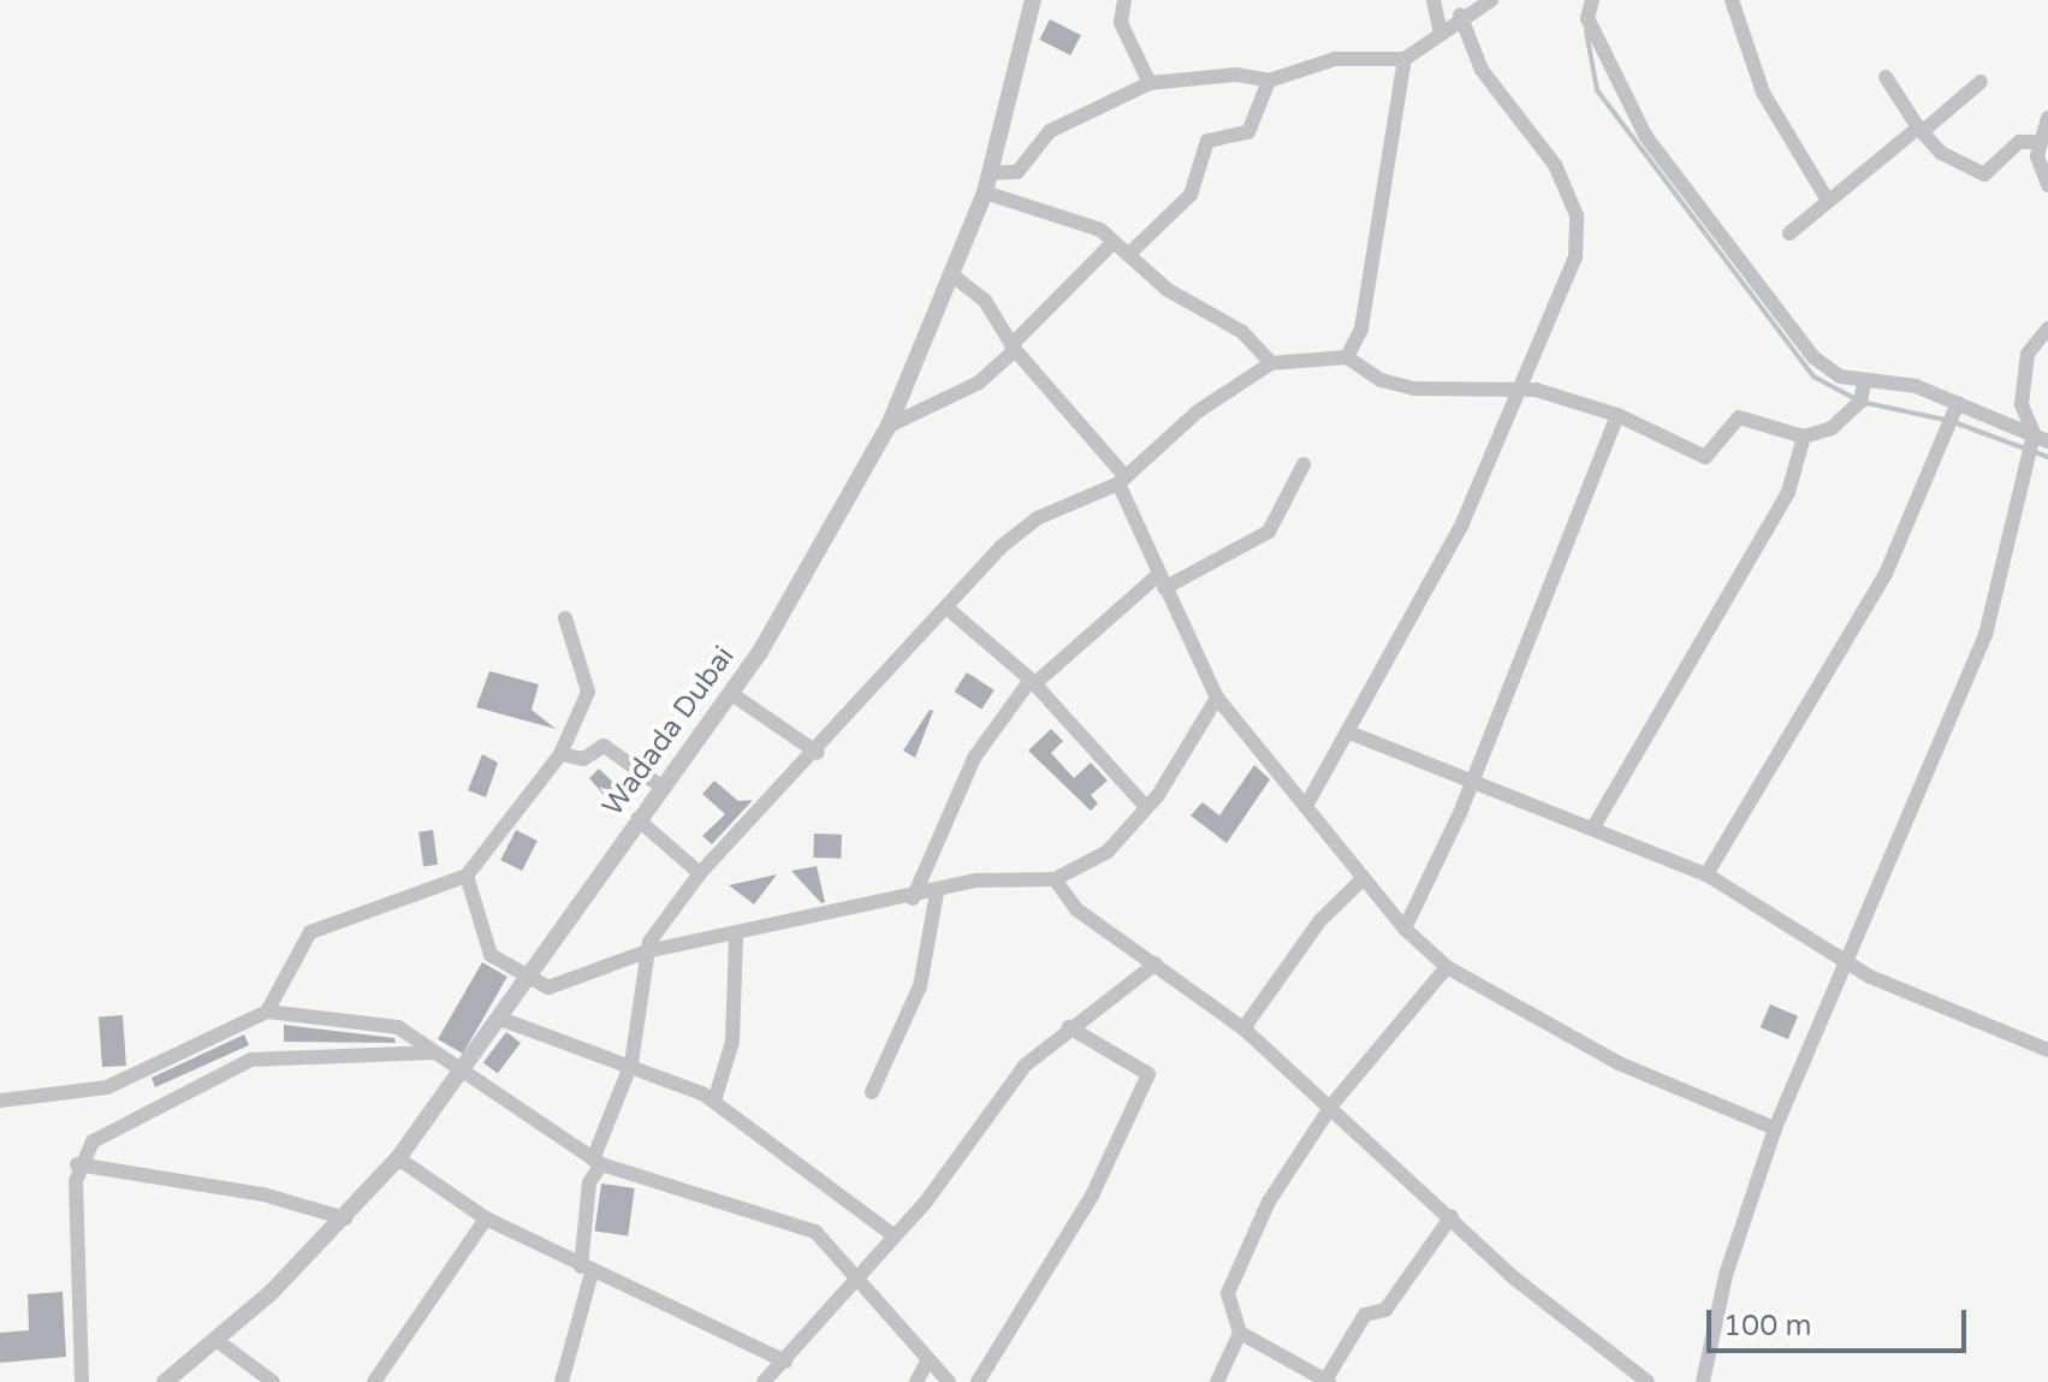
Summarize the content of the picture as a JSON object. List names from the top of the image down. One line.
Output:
{"streets":{"street":["Wadada Dubai"]},"scale_bar":"100 m"}
